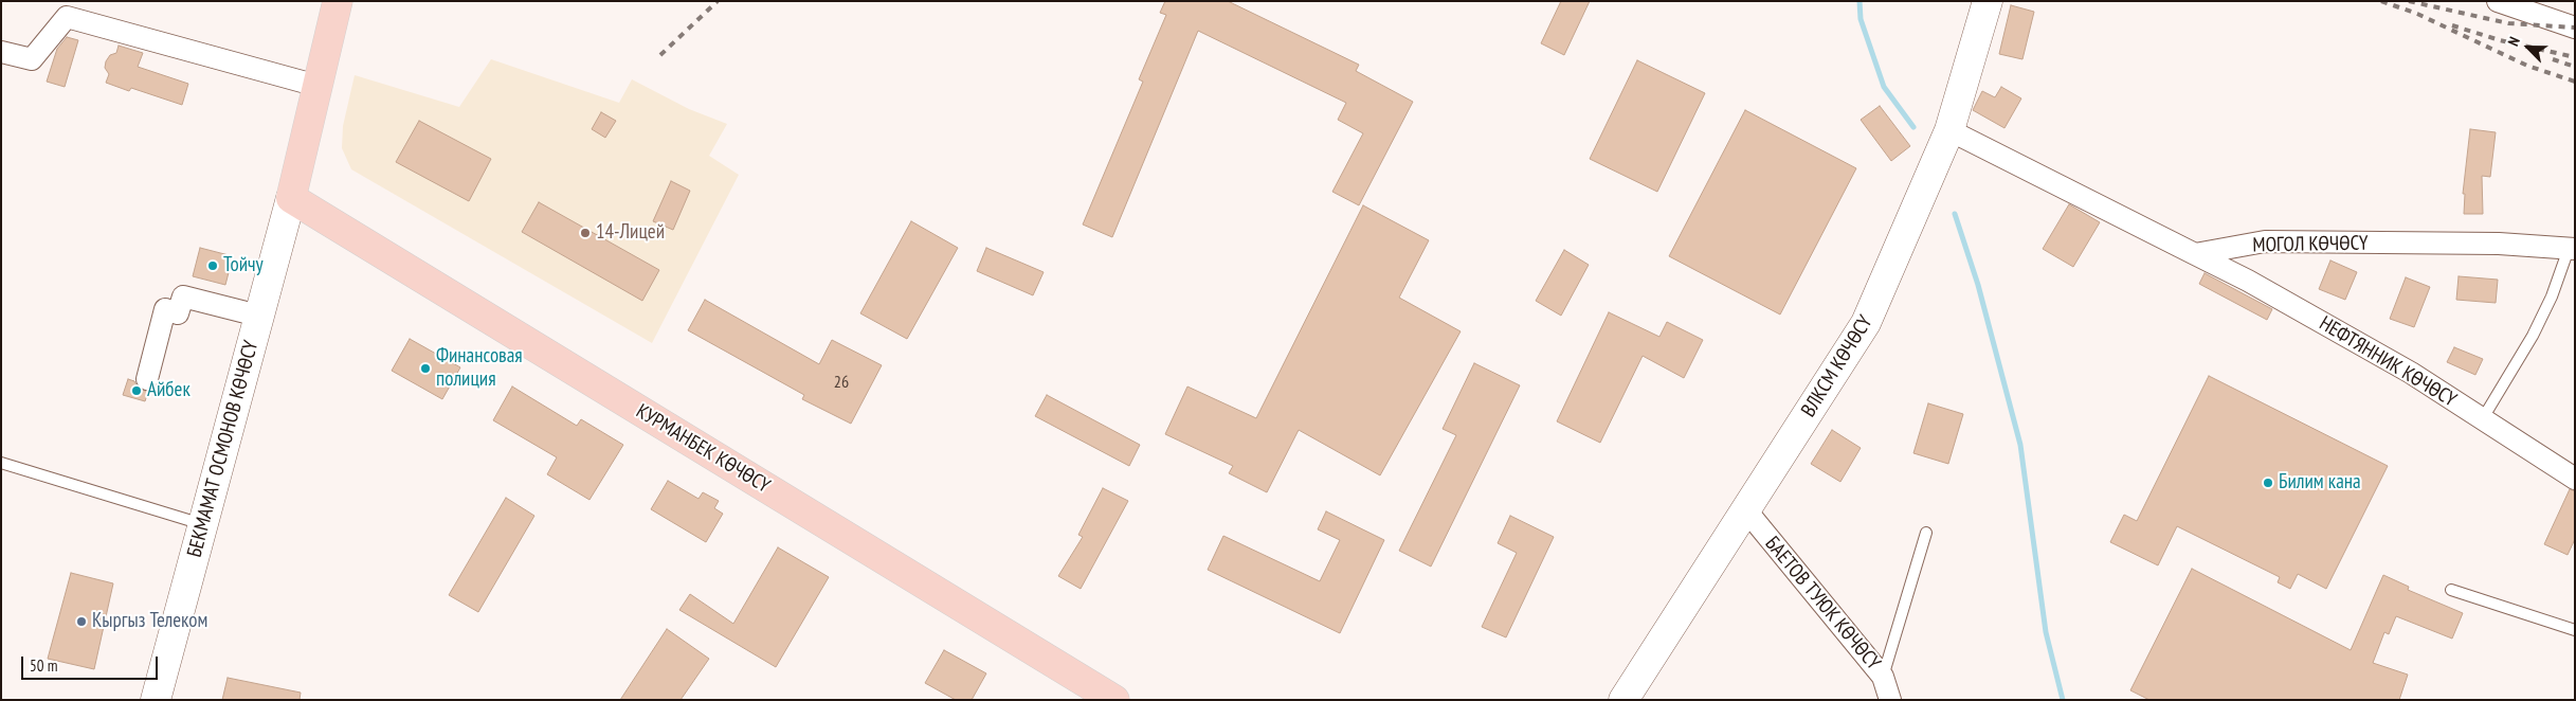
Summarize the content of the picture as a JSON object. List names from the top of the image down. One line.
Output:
{"streets":{"main road":["КУРМАНБЕК КӨЧӨСҮ"],"street":["МОГОЛ КӨЧӨСҮ","НЕФТЯННИК КӨЧӨСҮ","ВЛКСМ КӨЧӨСҮ","БЕКМАМАТ ОСМОНОВ КӨЧӨСҮ","БАЕТОВ ТУЮК КӨЧӨСҮ"]},"crossings":[["МОГОЛ КӨЧӨСҮ","НЕФТЯННИК КӨЧӨСҮ"],["ВЛКСМ КӨЧӨСҮ","БАЕТОВ ТУЮК КӨЧӨСҮ"],["БЕКМАМАТ ОСМОНОВ КӨЧӨСҮ","КУРМАНБЕК КӨЧӨСҮ"]],"places":["14-Лицей","Тойчу","Финансовая полиция","Айбек","Билим кана","Кыргыз Телеком"],"house_numbers":["26"],"scale_bar":"50 m","north":"top left"}
